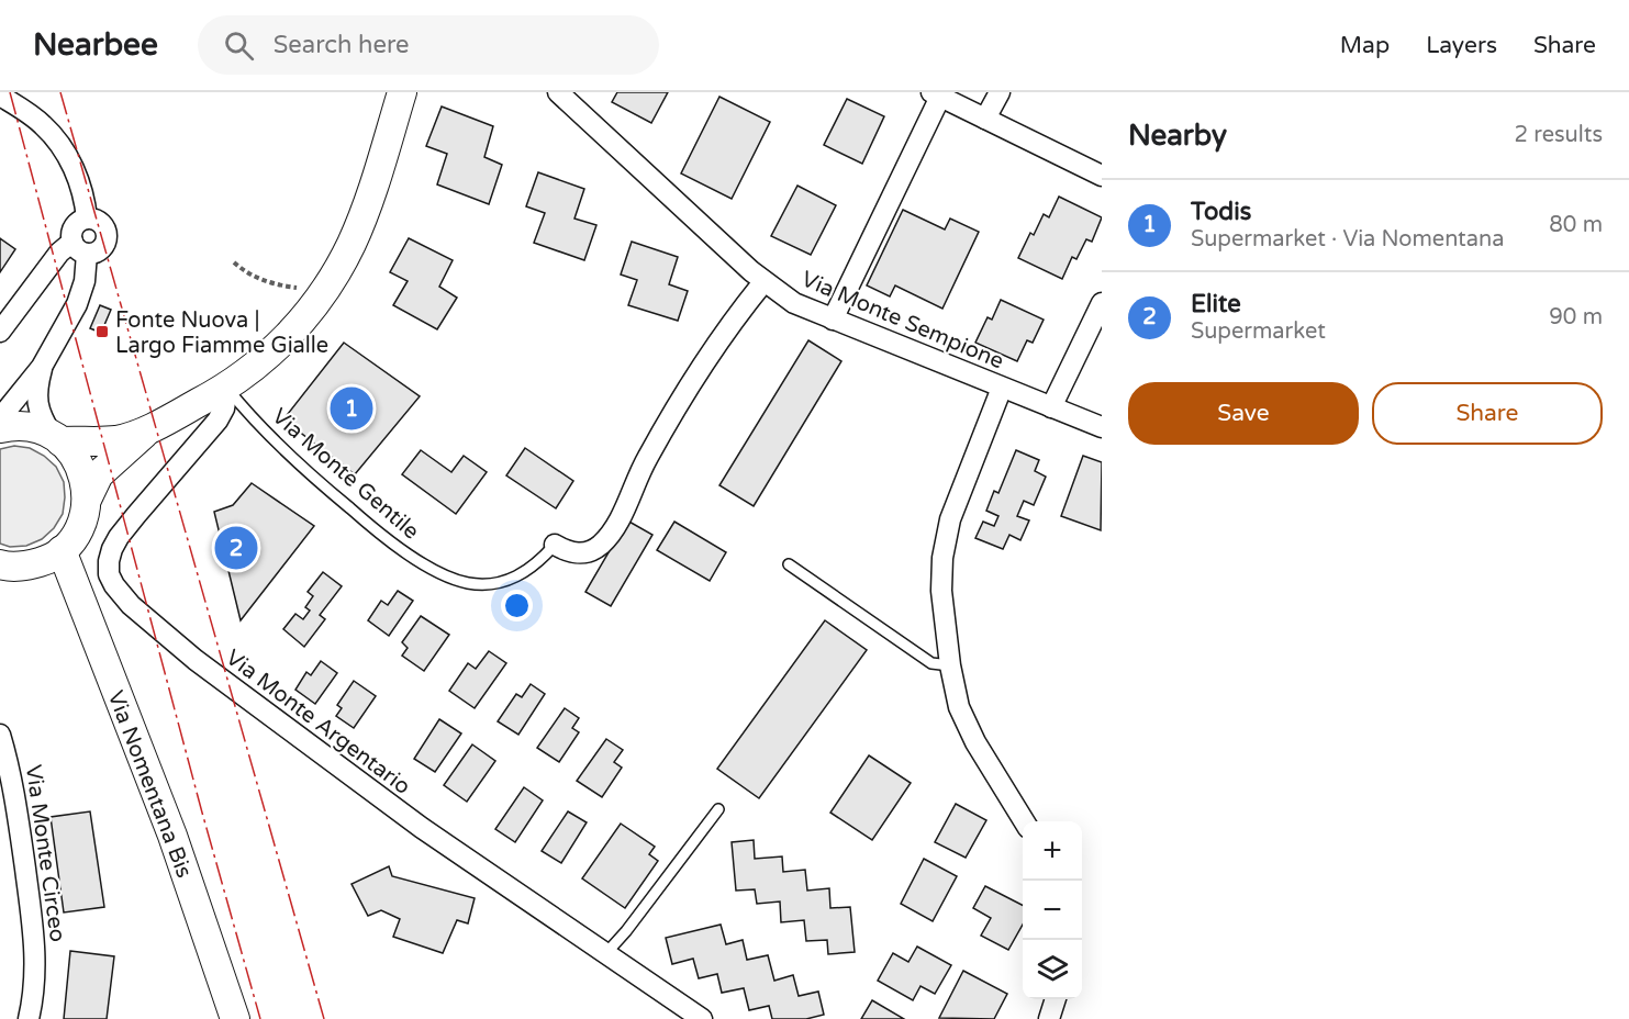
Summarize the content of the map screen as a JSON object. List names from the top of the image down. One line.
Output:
{"streets":{"main road":["Via Nomentana Bis"],"street":["Via Monte Sempione","Via Monte Argentario","Via Monte Circeo"],"lane":["Via Monte Gentile"]},"crossings":[["Via Monte Gentile","Via Monte Argentario"]],"places":{"transit":["Fonte Nuova | Largo Fiamme Gialle"]},"page":{"header":"Nearbee","search":"Search here","nav":["Map","Layers","Share"],"heading":["Nearby","2 results"],"list":[{"mark":"1","name":"Todis","note":"Supermarket · Via Nomentana","value":"80 m"},{"mark":"2","name":"Elite","note":"Supermarket","value":"90 m"}],"buttons":["Save","Share"],"pins":["1","2"],"map_buttons":["+","−"]}}
